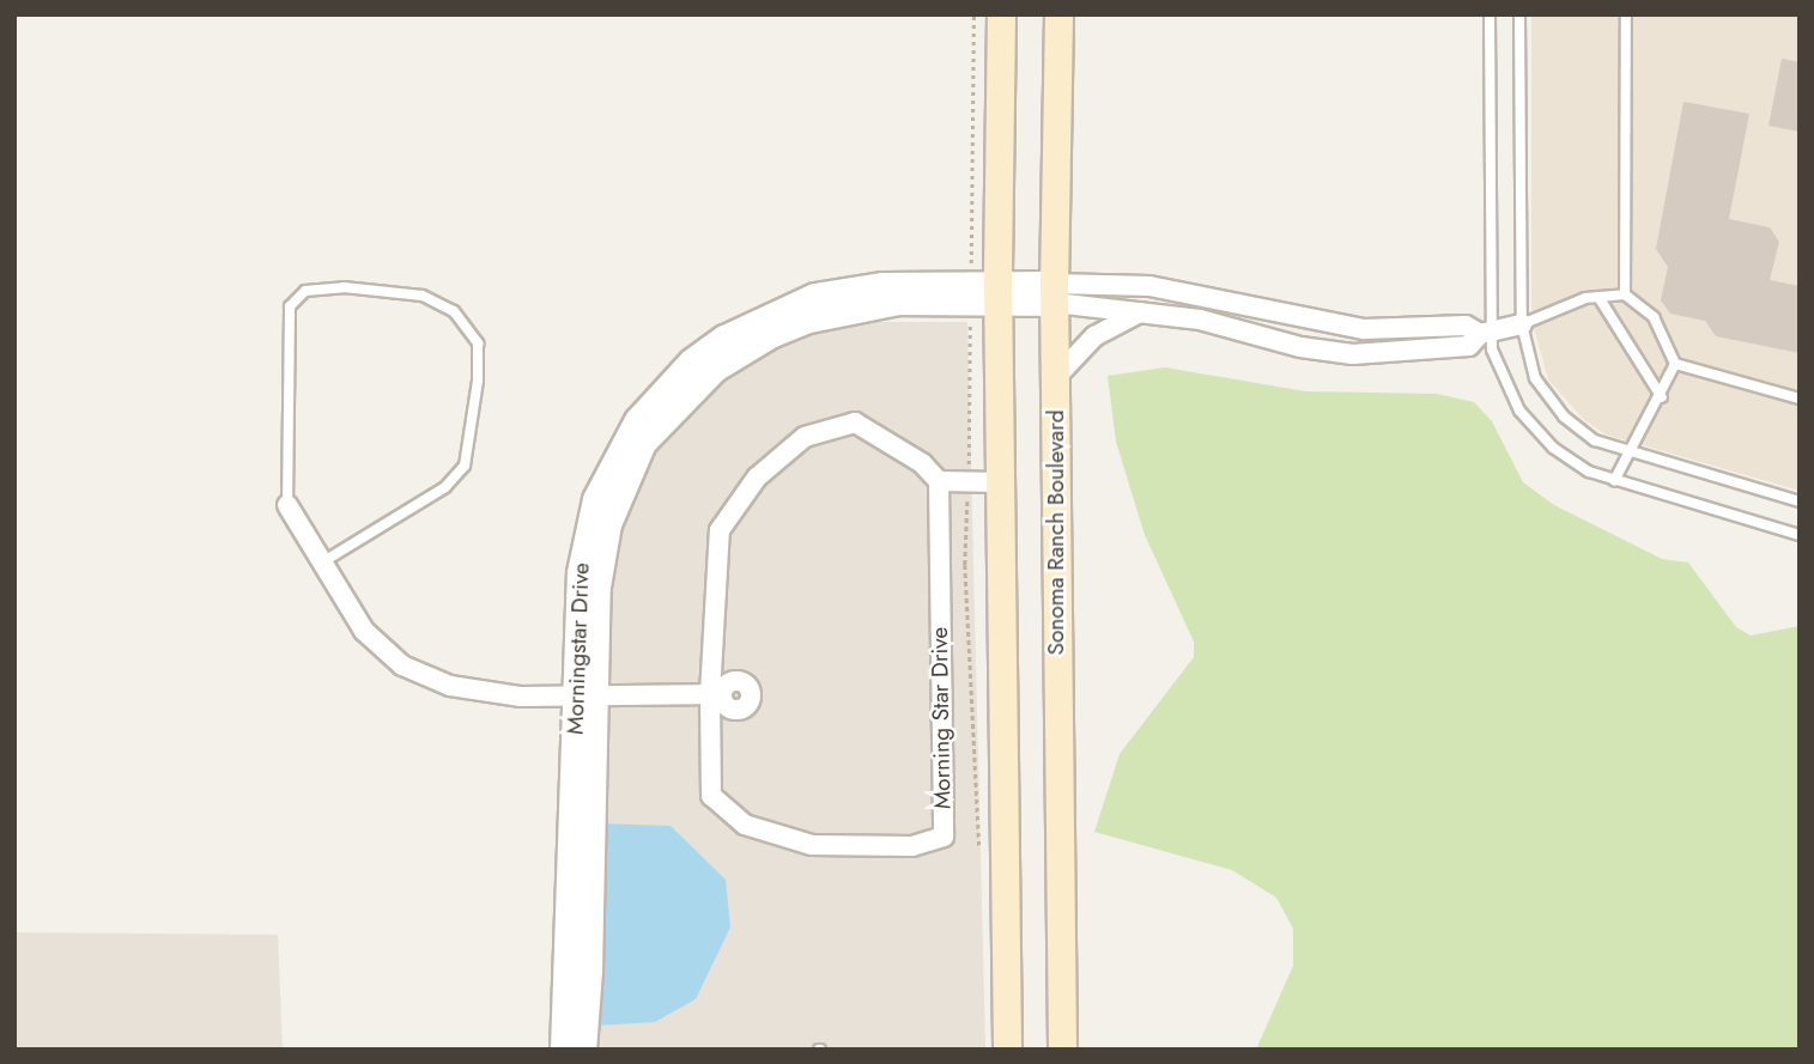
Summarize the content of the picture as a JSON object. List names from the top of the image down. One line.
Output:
{"streets":{"main road":["Sonoma Ranch Boulevard"],"street":["Morningstar Drive","Morning Star Drive"]},"crossings":[["Sonoma Ranch Boulevard","Morningstar Drive"]]}
